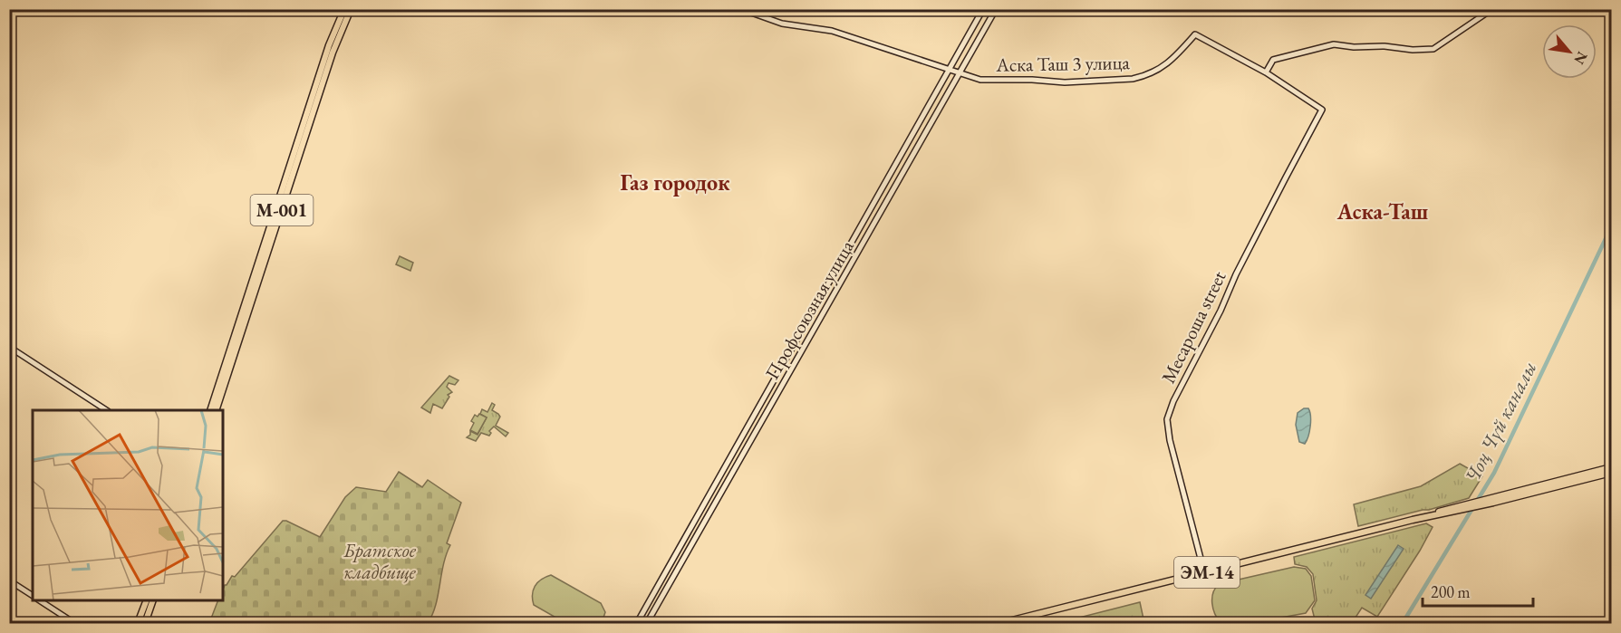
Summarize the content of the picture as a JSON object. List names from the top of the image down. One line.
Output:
{"streets":{"main road":["M-001","ЭМ-14"],"street":["Аска Таш 3 улица","Профсоюзная улица","Месароша street"]},"crossings":[["Аска Таш 3 улица","Профсоюзная улица"],["Аска Таш 3 улица","Месароша street"],["Месароша street","ЭМ-14"]],"districts":["Газ городок","Аска-Таш"],"water":["Чоң Чүй каналы"],"parks":["Братское кладбище"],"scale_bar":"200 m","north":"bottom right"}
